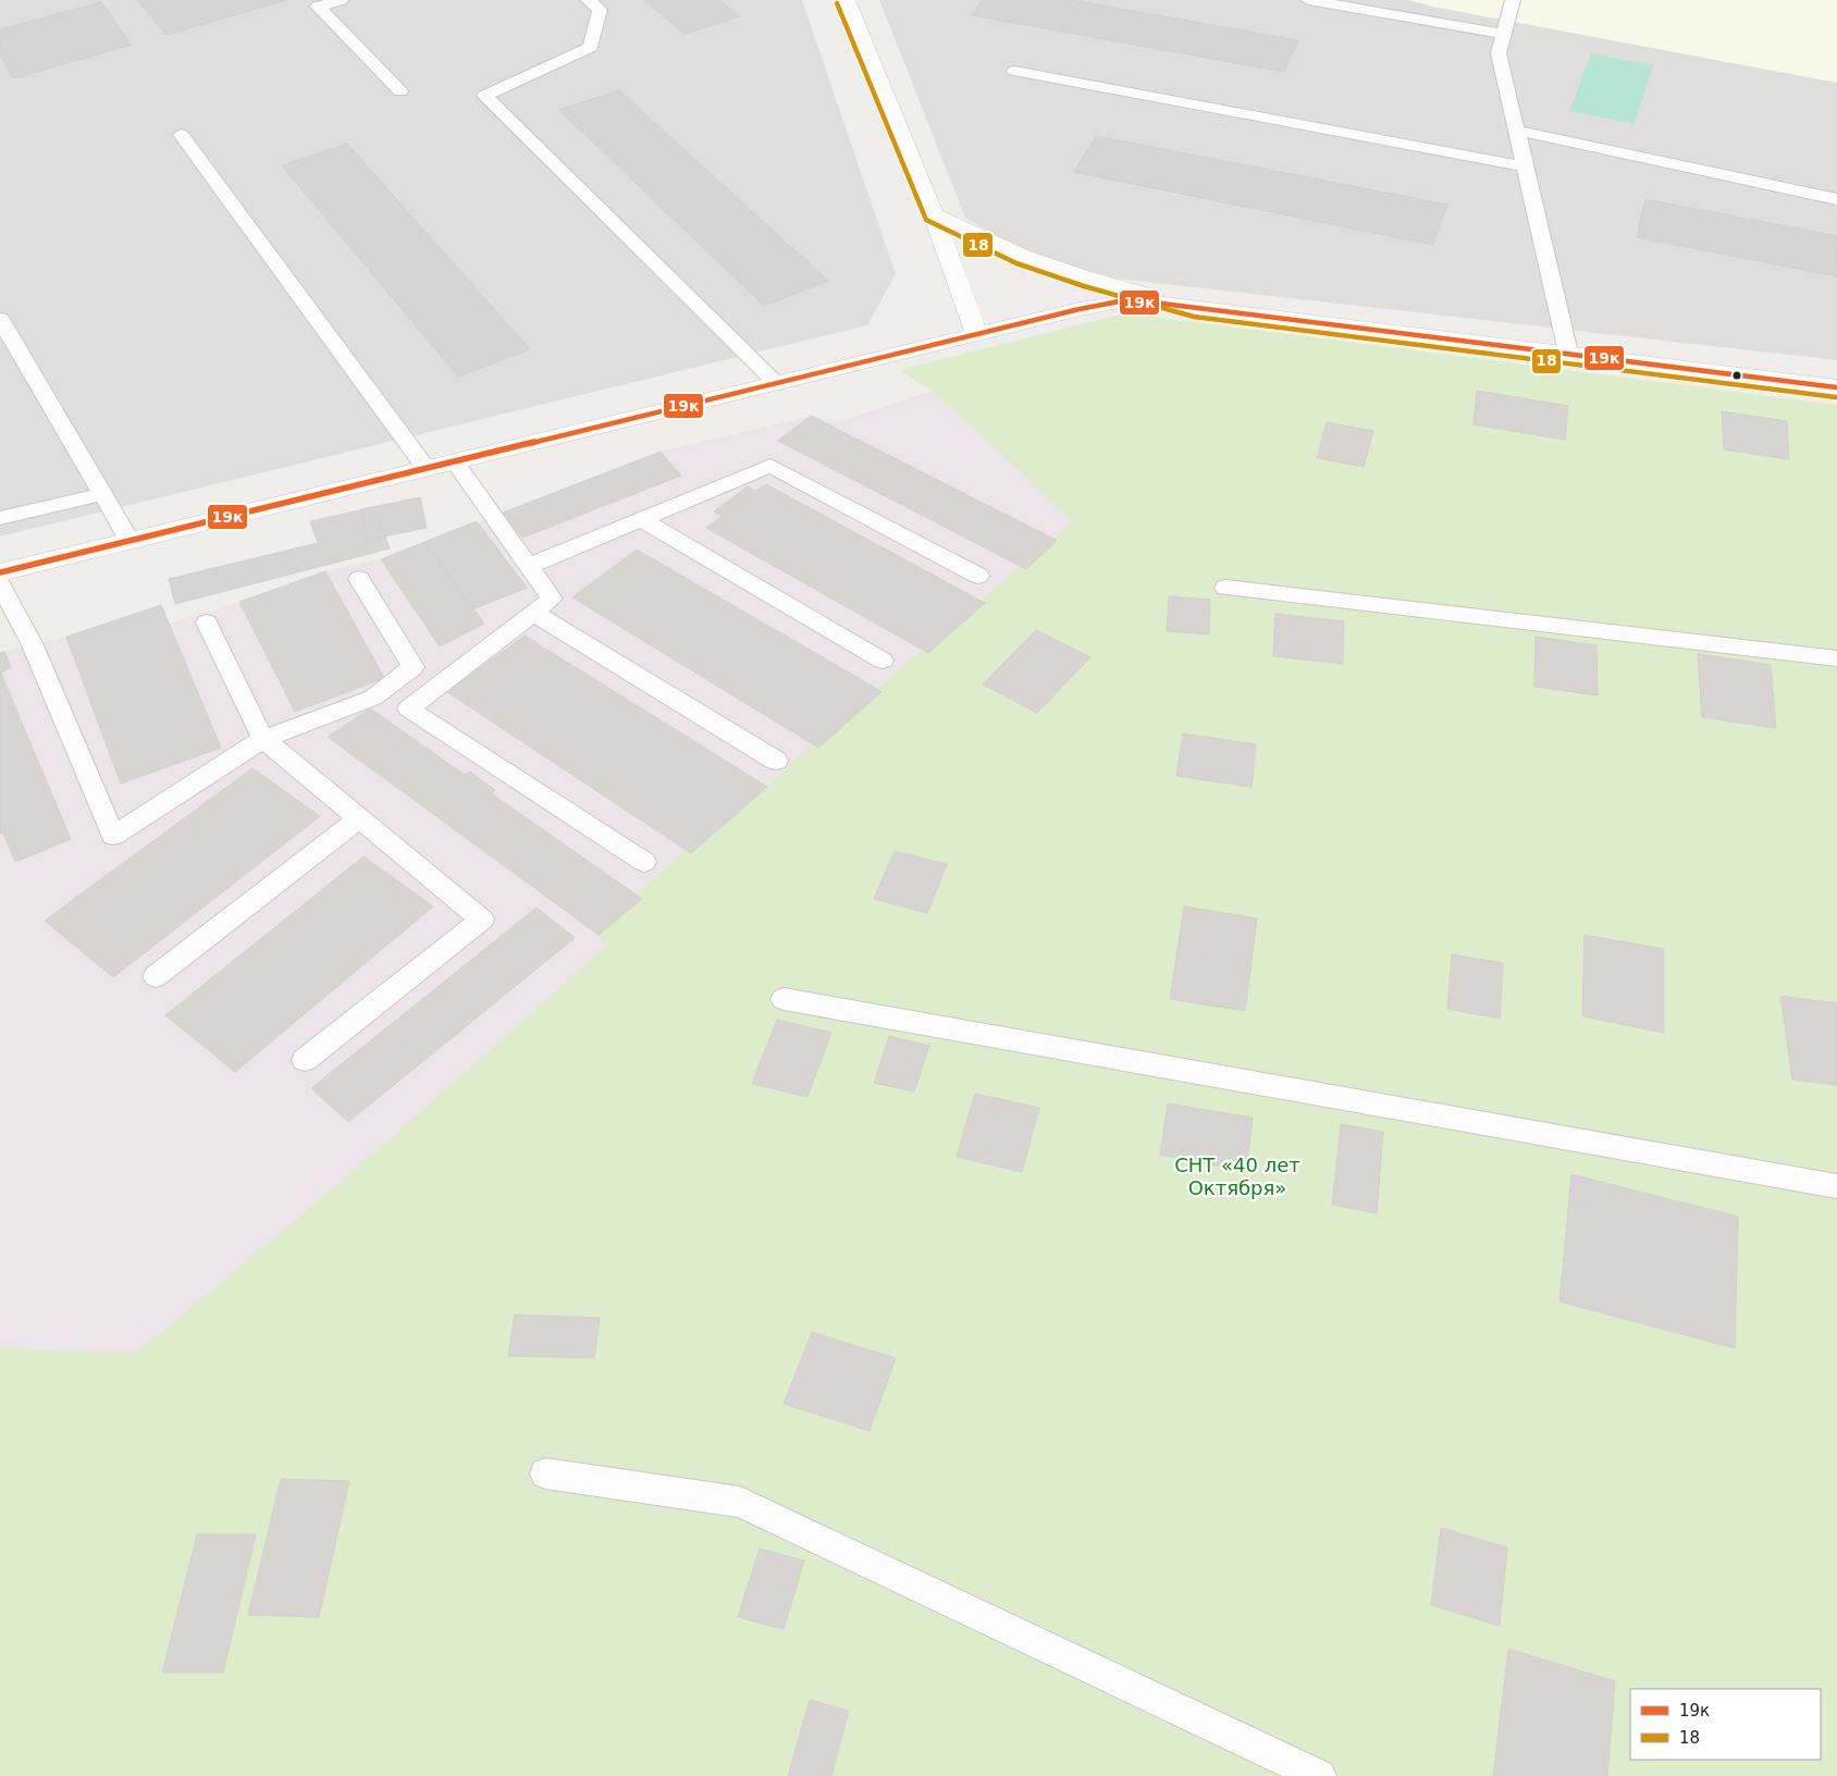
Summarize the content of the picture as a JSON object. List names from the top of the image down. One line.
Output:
{"parks":["СНТ «40 лет Октября»"],"lines":["transit line 18","transit line 19к"],"legend":["19к","18"]}
